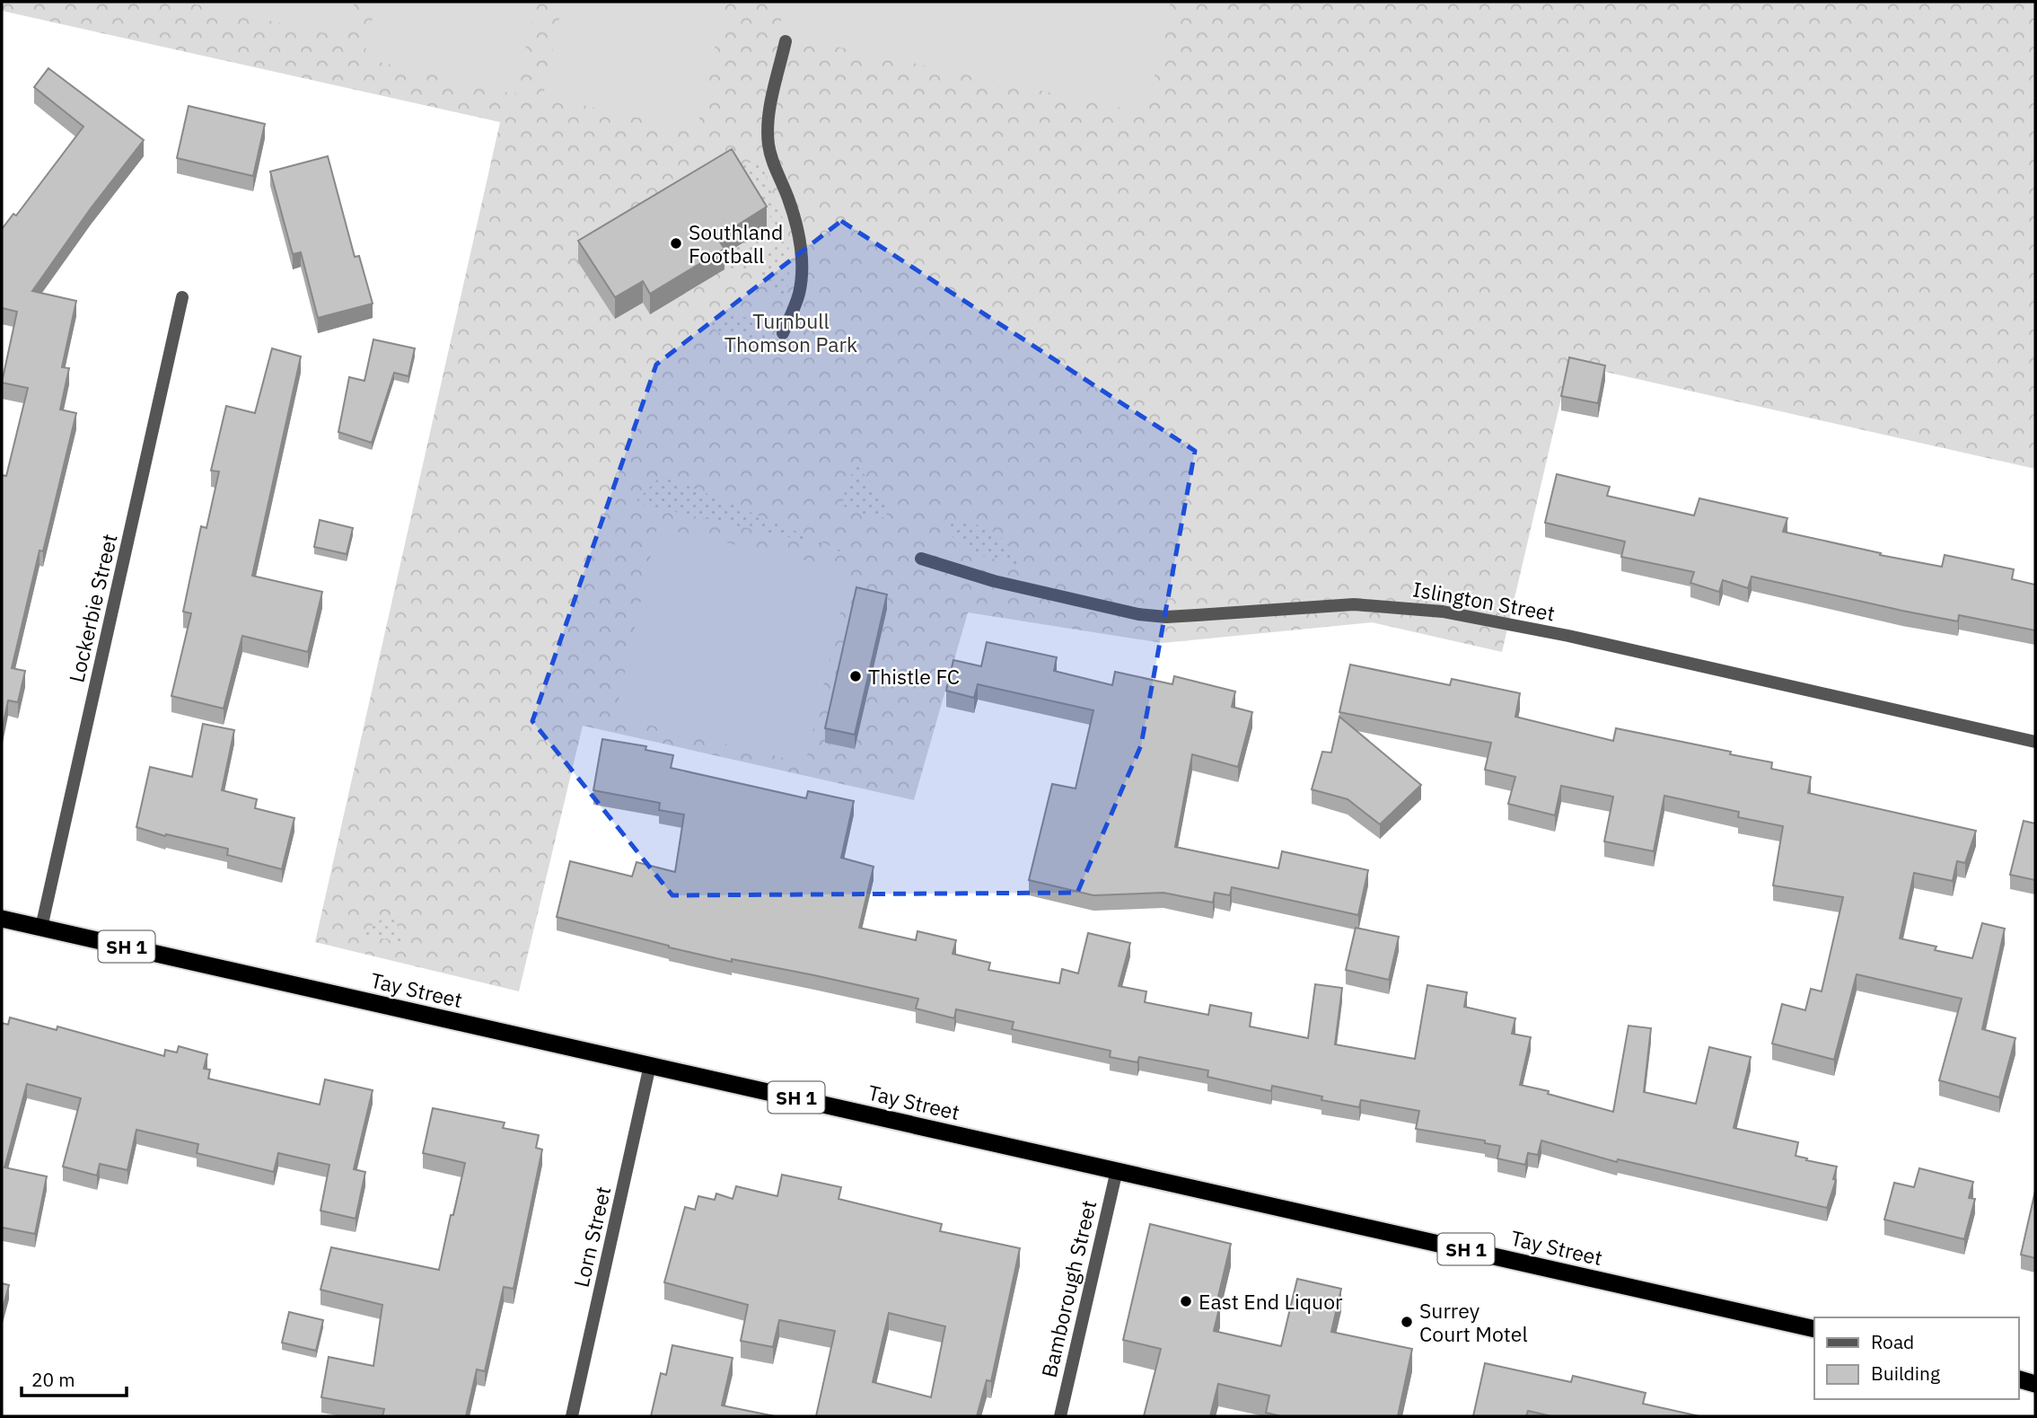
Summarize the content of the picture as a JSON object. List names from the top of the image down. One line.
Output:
{"streets":{"highway":["SH 1","Tay Street"],"street":["Islington Street","Lockerbie Street","Lorn Street","Bamborough Street"]},"crossings":[["Lockerbie Street","Tay Street"],["Tay Street","Lorn Street"],["Tay Street","Bamborough Street"]],"parks":["Turnbull Thomson Park"],"places":["Southland Football","Thistle FC","East End Liquor","Surrey Court Motel"],"legend":["Road","Building"],"scale_bar":"20 m"}
